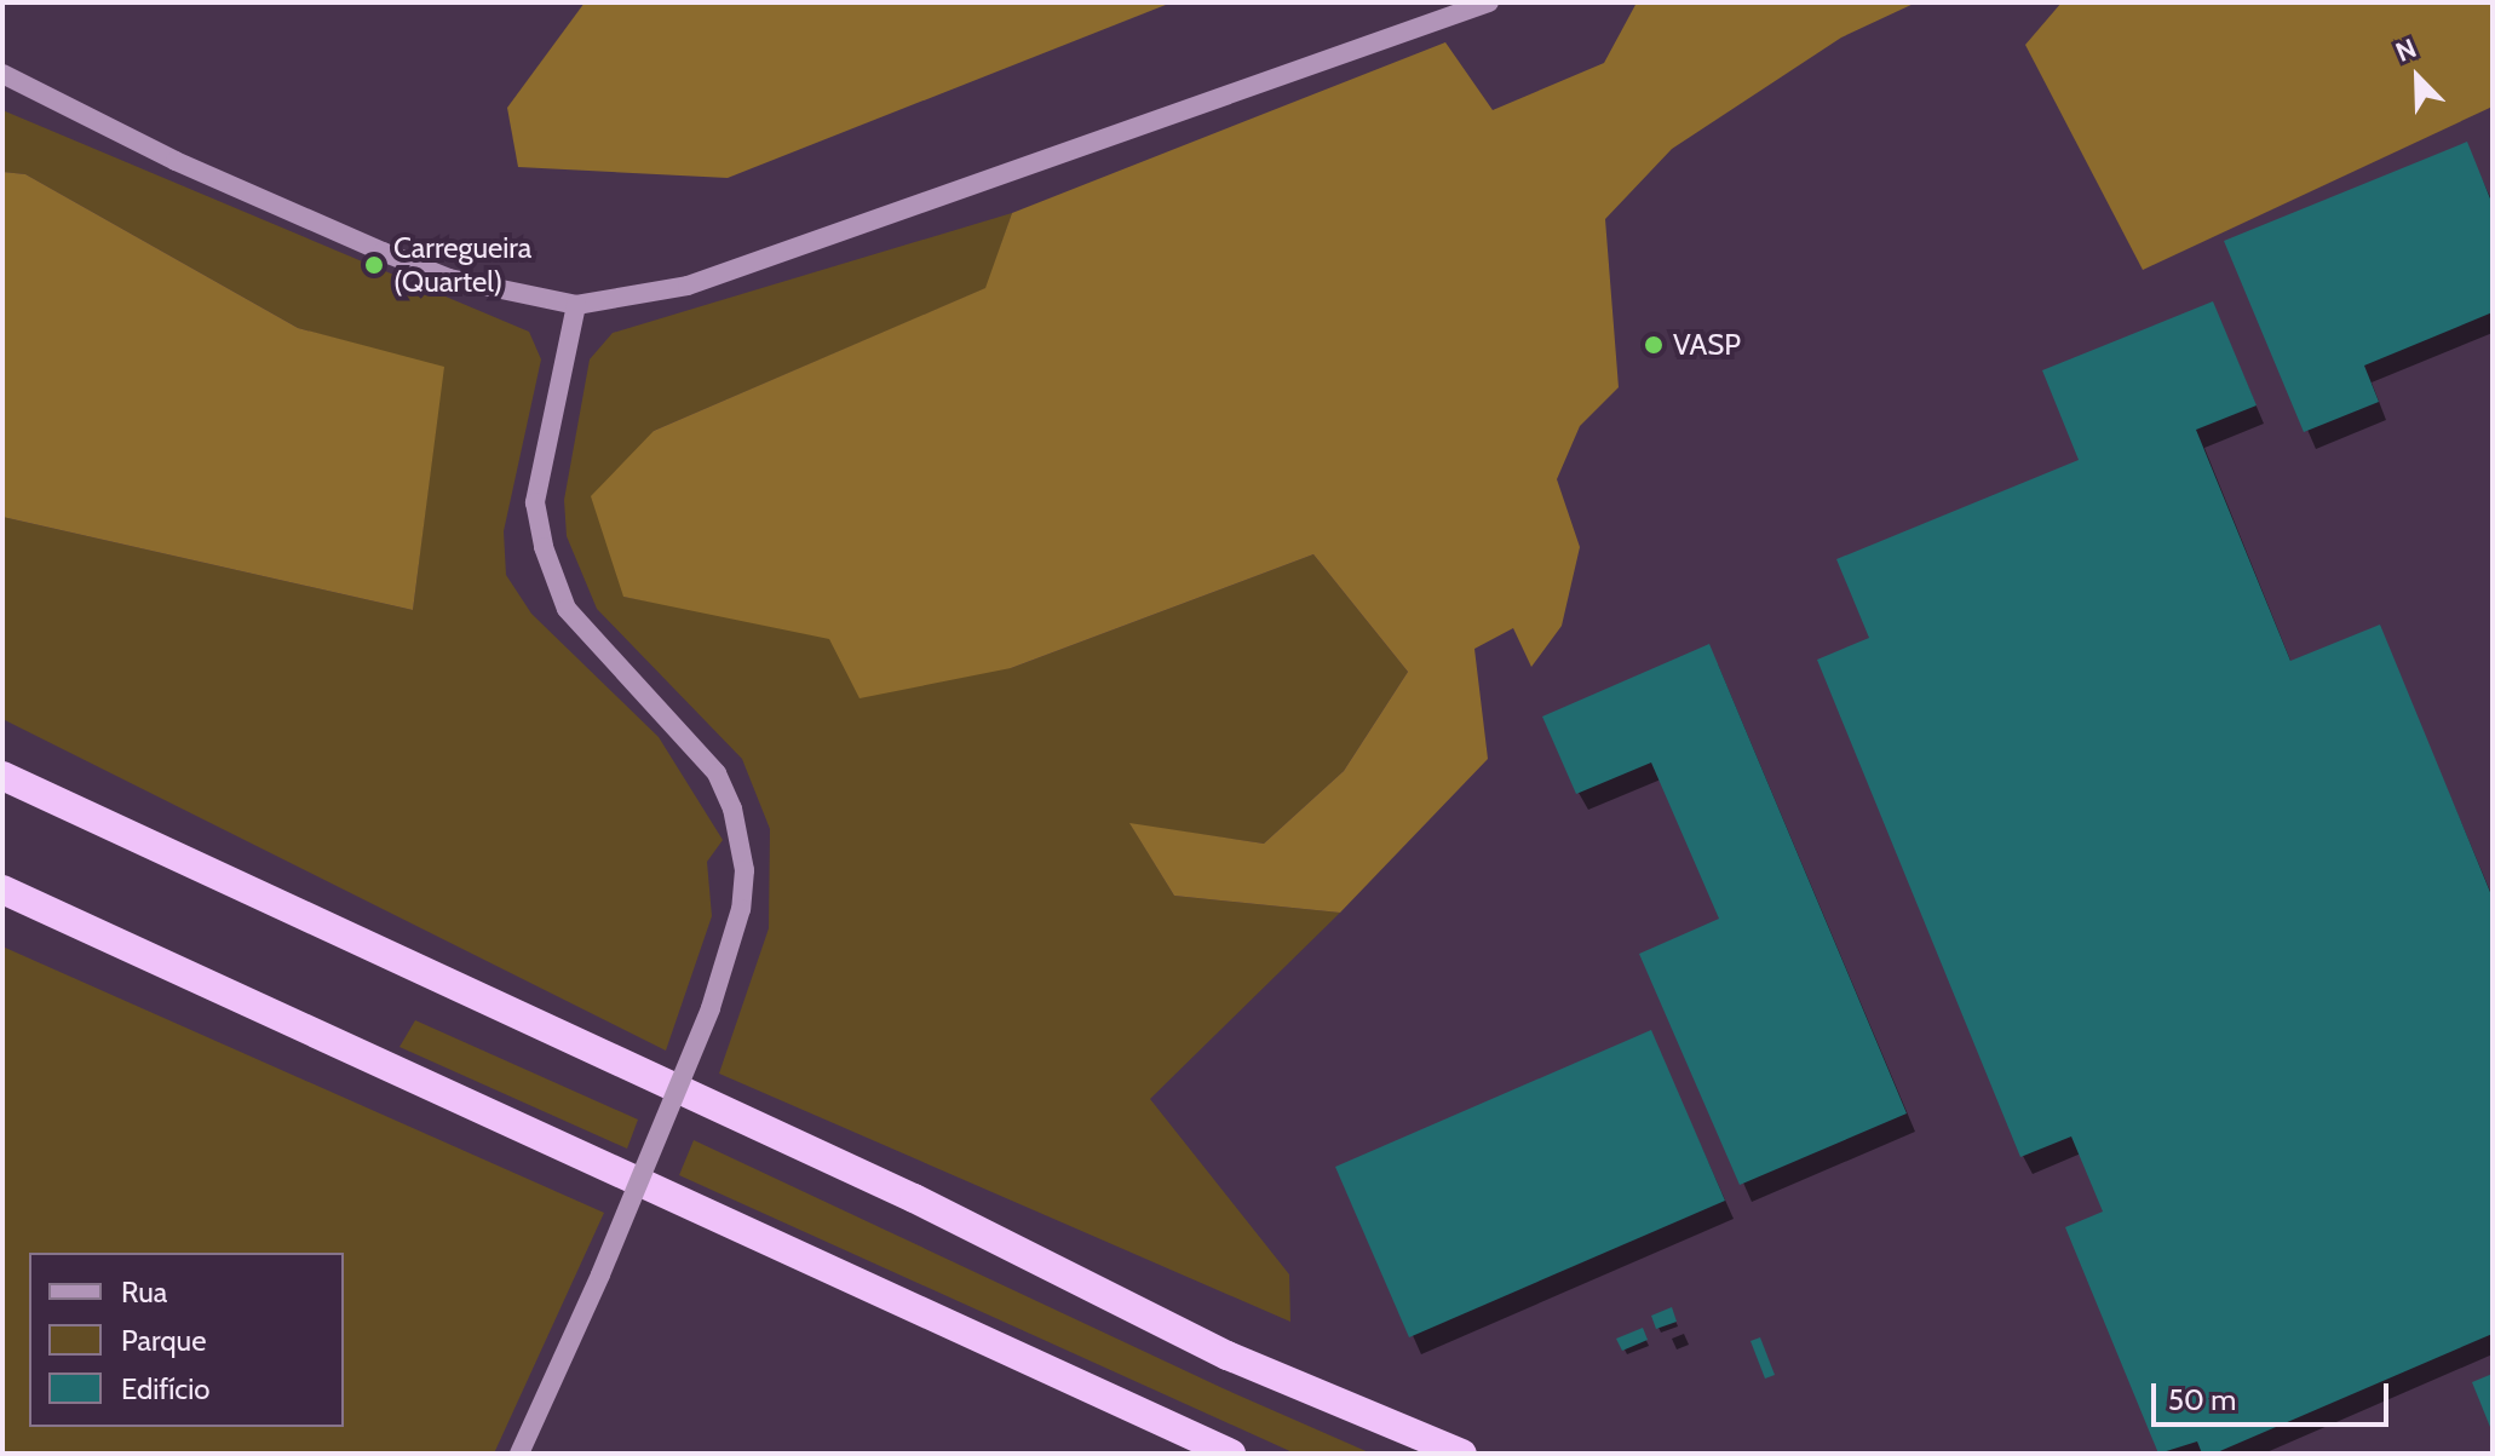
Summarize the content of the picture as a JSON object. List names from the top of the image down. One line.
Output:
{"places":["Carregueira (Quartel)","VASP"],"legend":["Rua","Parque","Edifício"],"scale_bar":"50 m","north":"top left"}
